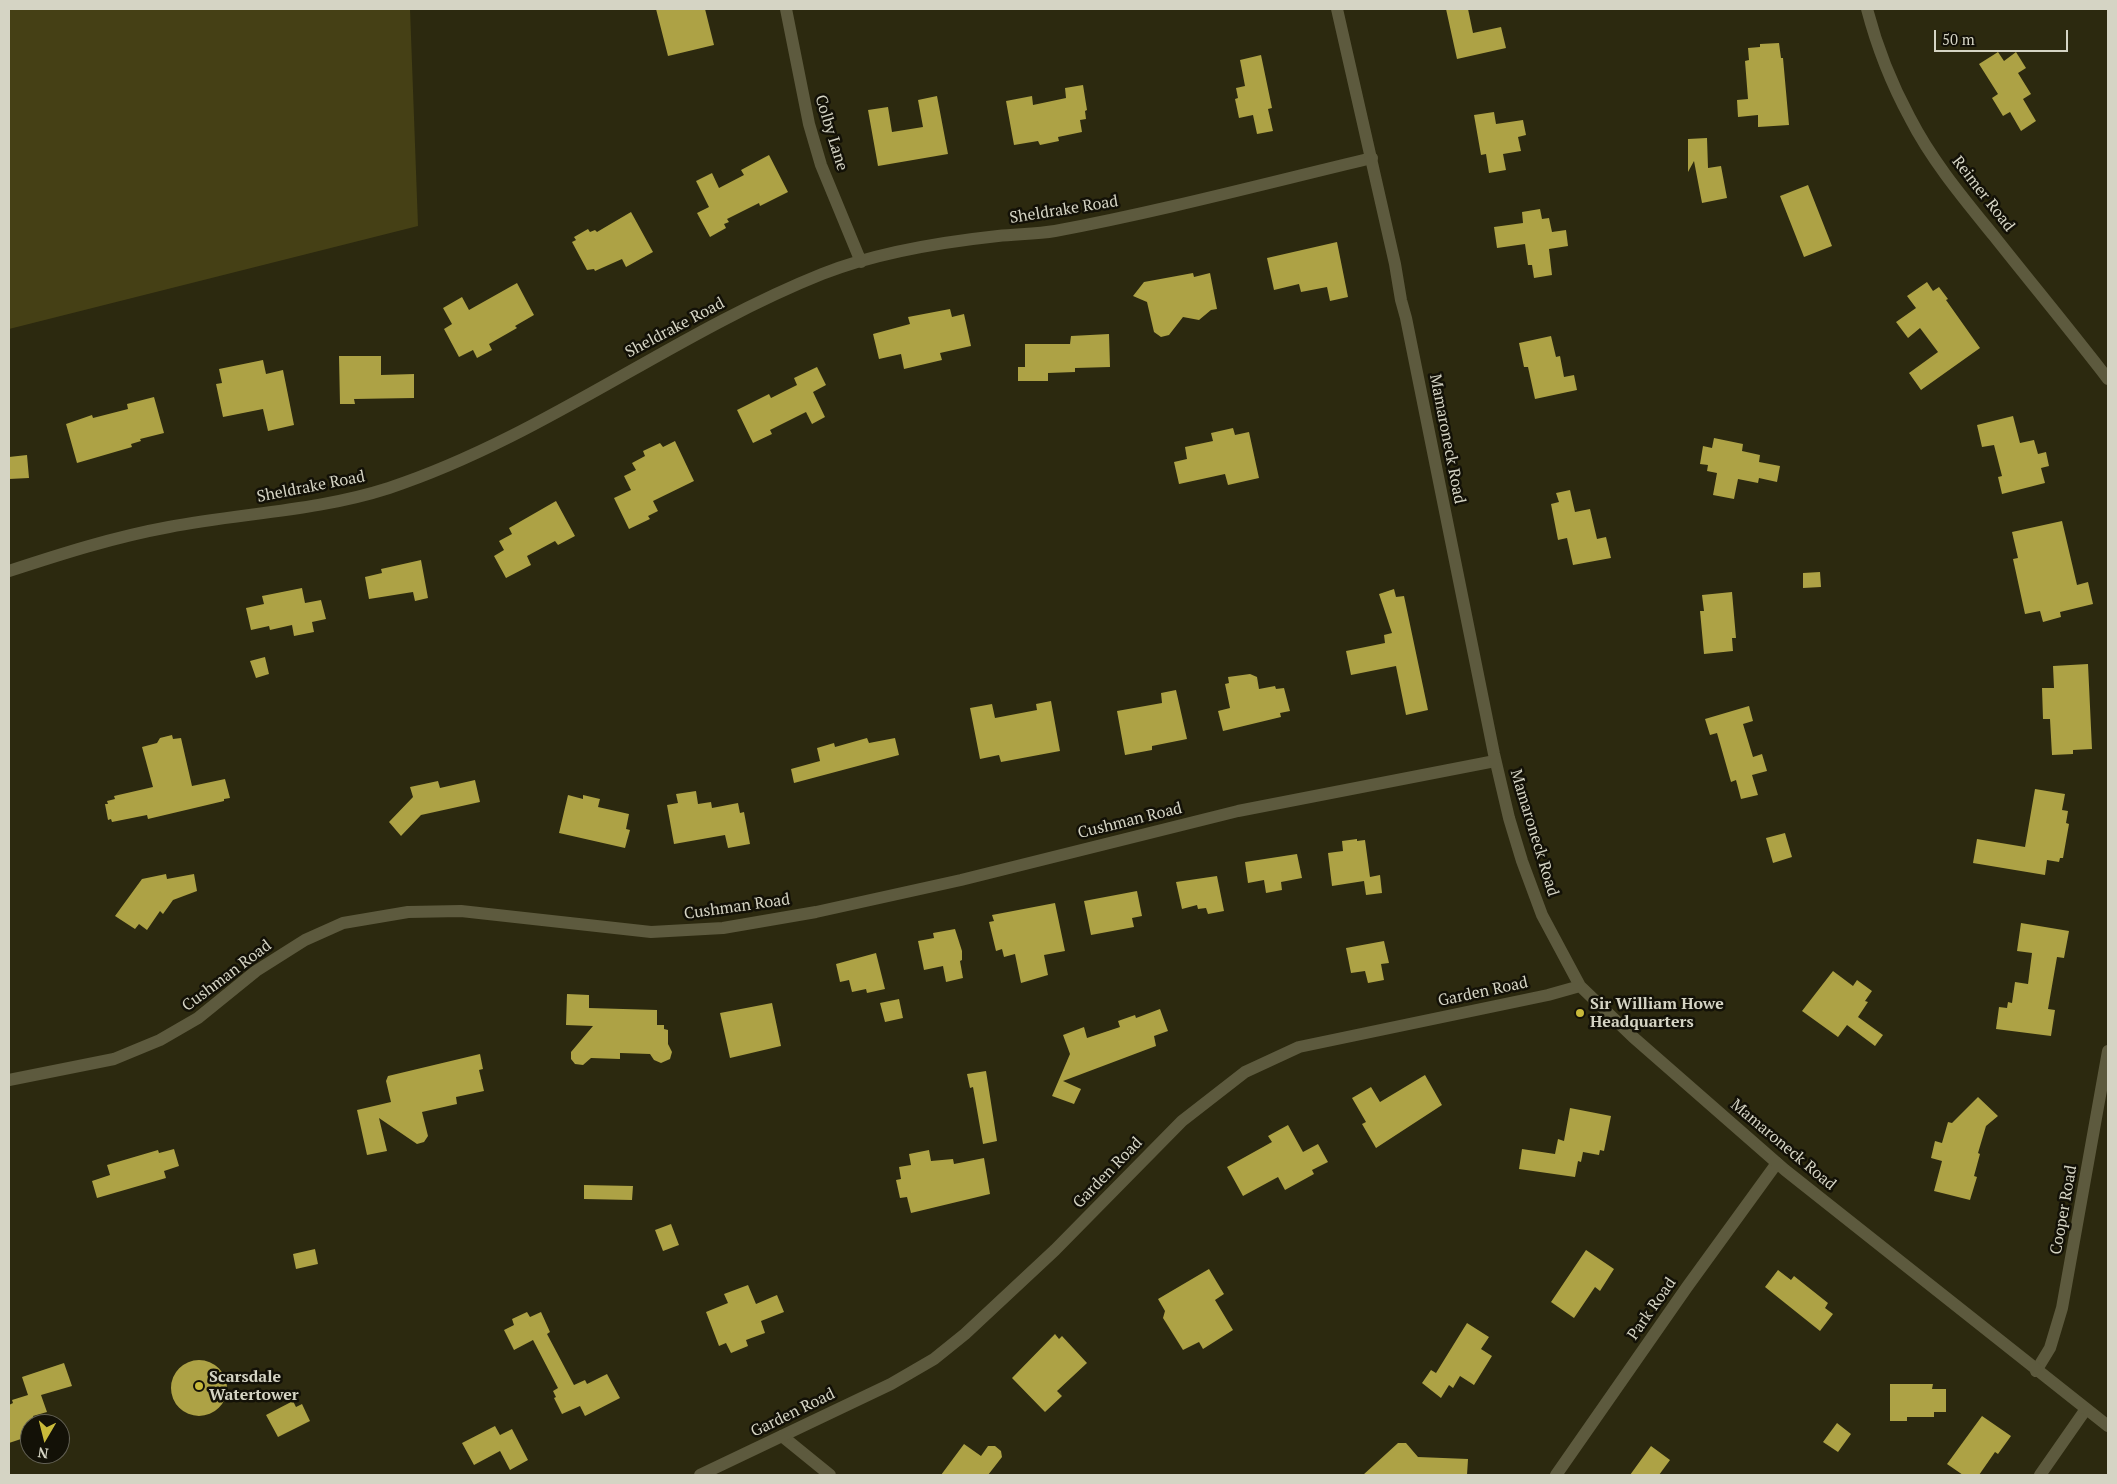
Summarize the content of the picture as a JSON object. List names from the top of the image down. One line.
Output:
{"streets":{"street":["Colby Lane","Reimer Road","Sheldrake Road","Mamaroneck Road","Cushman Road","Garden Road","Cooper Road","Park Road"]},"crossings":[["Colby Lane","Sheldrake Road"],["Sheldrake Road","Mamaroneck Road"],["Mamaroneck Road","Cushman Road"],["Mamaroneck Road","Garden Road"],["Mamaroneck Road","Cooper Road"],["Mamaroneck Road","Park Road"]],"places":["Sir William Howe Headquarters","Scarsdale Watertower"],"scale_bar":"50 m","north":"bottom"}
